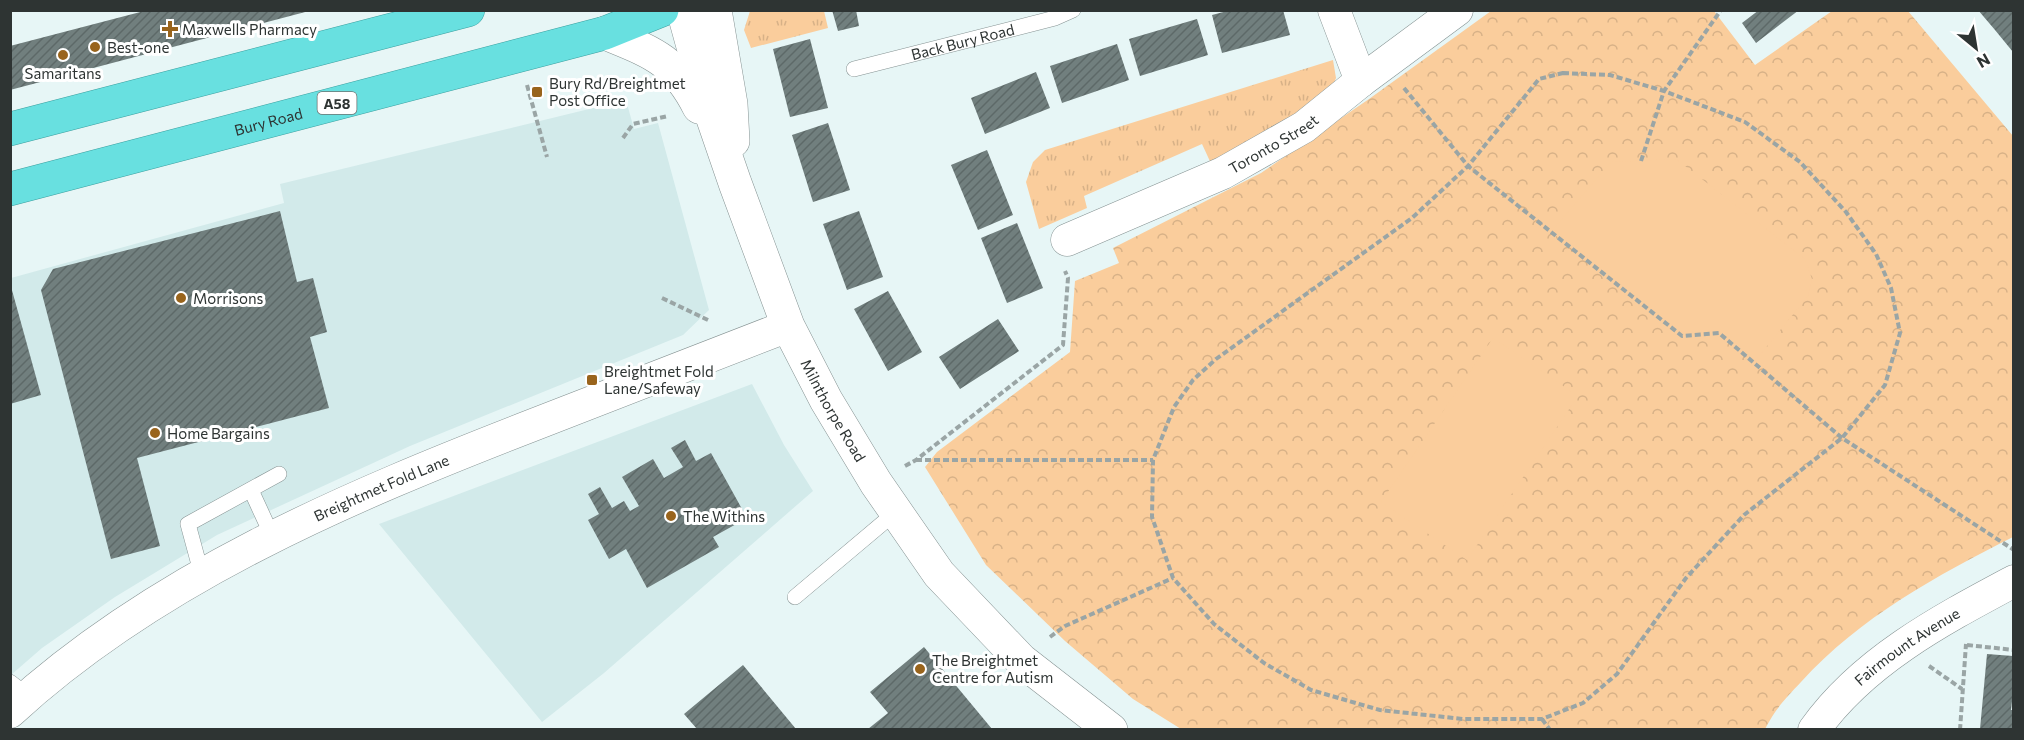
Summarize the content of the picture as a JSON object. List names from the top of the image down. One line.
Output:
{"streets":{"highway":["A58","Bury Road"],"street":["Toronto Street","Milnthorpe Road","Breightmet Fold Lane","Fairmount Avenue"],"lane":["Back Bury Road"]},"crossings":[["Milnthorpe Road","Breightmet Fold Lane"]],"places":{"health":["Maxwells Pharmacy"],"other":["Best-one","Samaritans","Morrisons","Home Bargains","The Withins","The Breightmet Centre for Autism"],"transit":["Bury Rd/Breightmet Post Office","Breightmet Fold Lane/Safeway"]},"north":"bottom right"}
